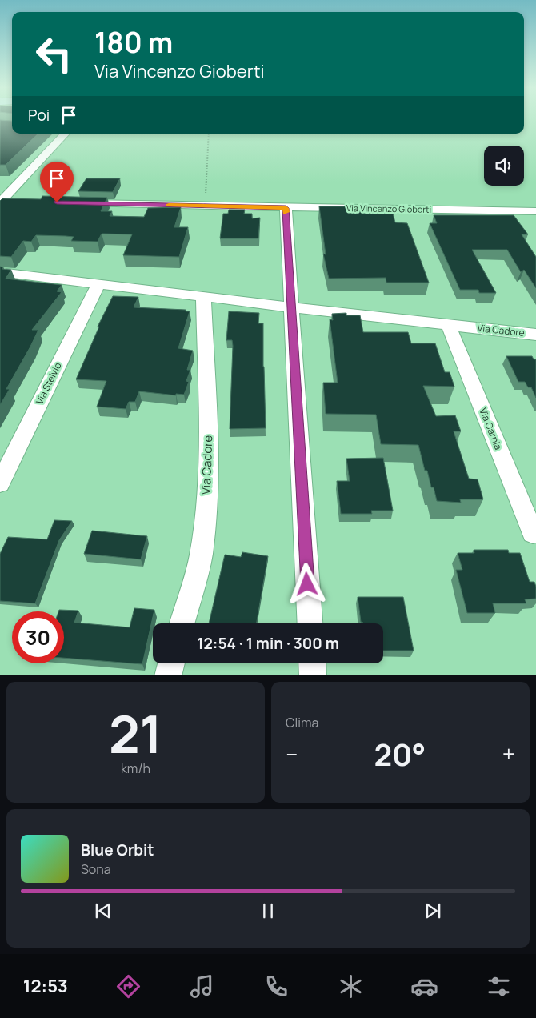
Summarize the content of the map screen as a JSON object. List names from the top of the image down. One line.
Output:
{"streets":{"street":["Via Vincenzo Gioberti","Via Cadore","Via Stelvio","Via Carnia"]},"crossings":[["Via Cadore","Via Stelvio"],["Via Cadore","Via Carnia"]],"page":{"turn":["180 m","Via Vincenzo Gioberti"],"then":"Poi","limit":"30","trip":"12:54 · 1 min · 300 m","tile":[["21","km/h"],"Clima"],"heat":["−","20°","+"],"song":["Blue Orbit","Sona"],"tabs":"12:53"}}
